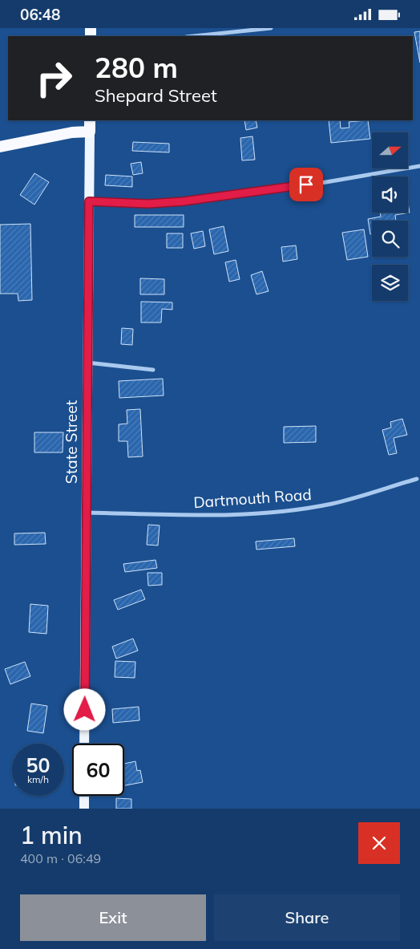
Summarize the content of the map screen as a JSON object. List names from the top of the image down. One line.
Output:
{"streets":{"highway":["State Street"],"street":["Dartmouth Road"]},"crossings":[["State Street","Dartmouth Road"]],"north":"right","page":{"status":"06:48","turn":["280 m","Shepard Street"],"speed":"50 km/h","limit":"60","heading":["1 min","400 m · 06:49"],"buttons":["Exit","Share"]}}
